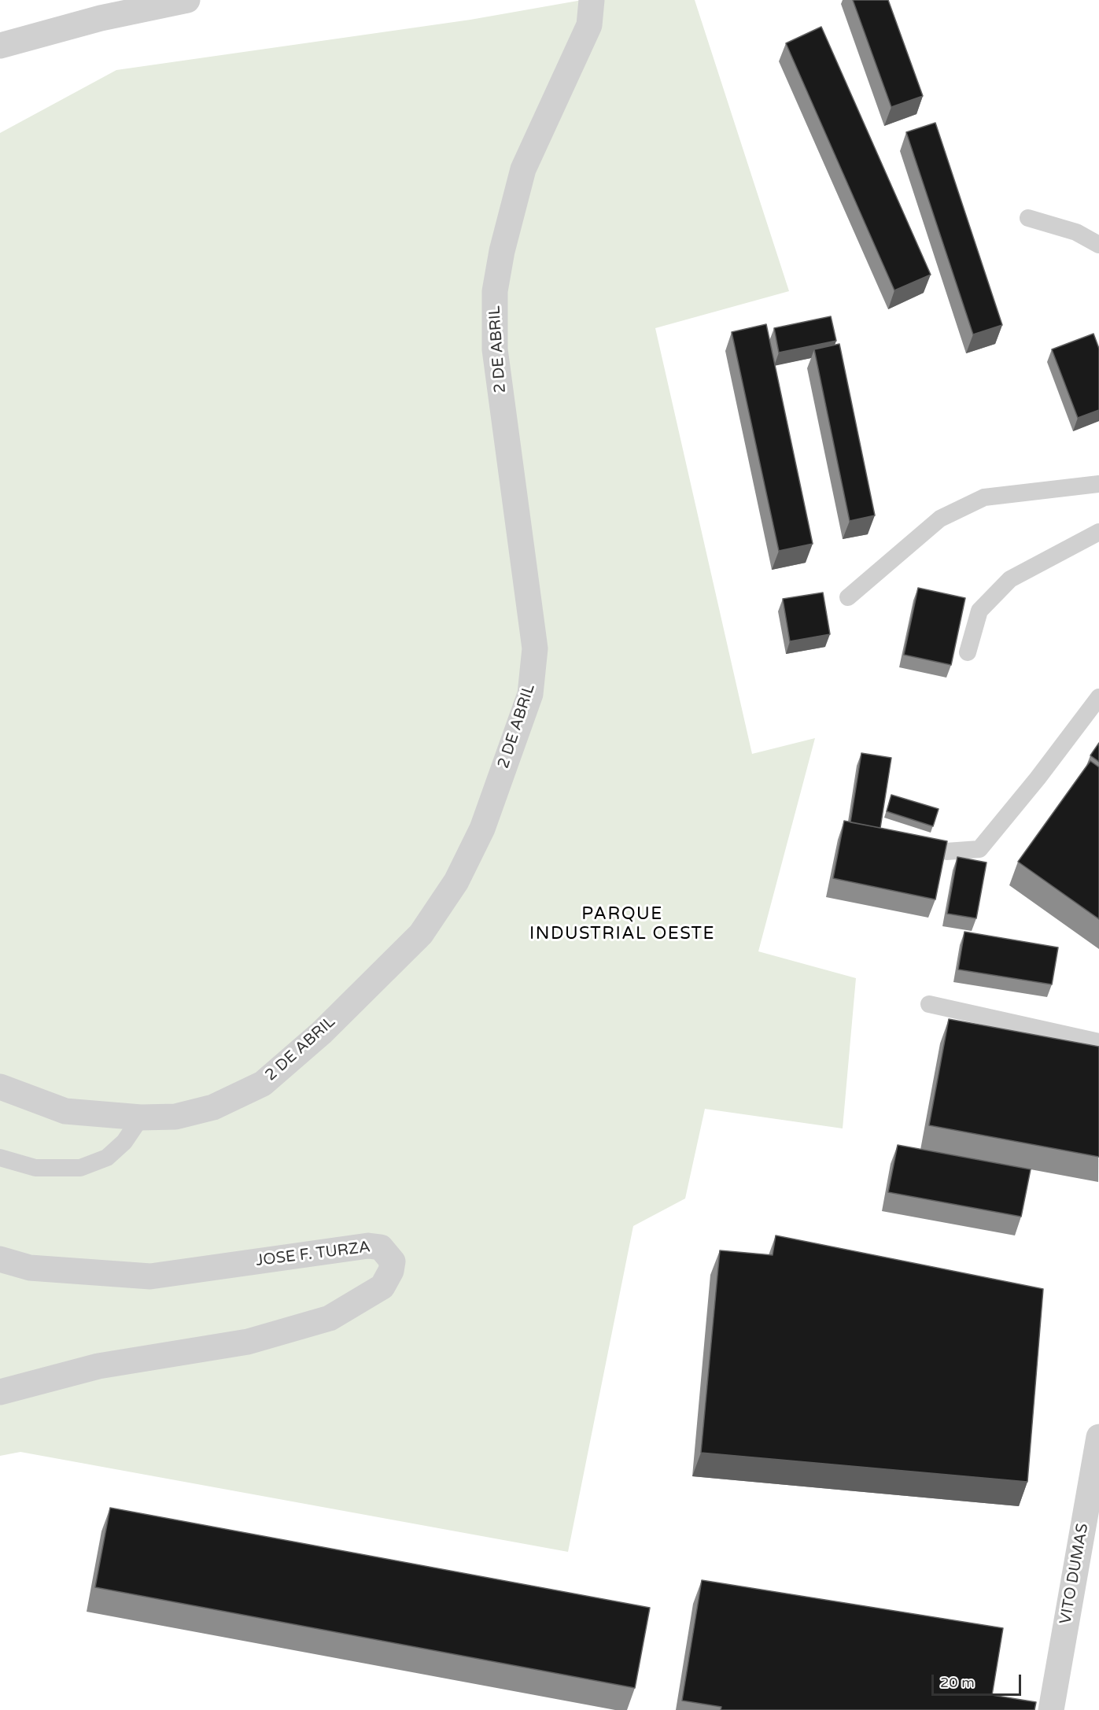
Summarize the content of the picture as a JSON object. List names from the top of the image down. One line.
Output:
{"streets":{"street":["2 DE ABRIL","JOSE F. TURZA","VITO DUMAS"]},"districts":["PARQUE INDUSTRIAL OESTE"],"scale_bar":"20 m"}
